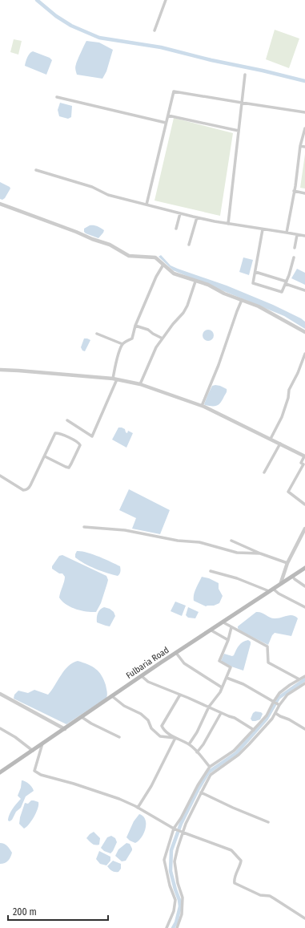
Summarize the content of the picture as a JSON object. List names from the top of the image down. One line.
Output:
{"streets":{"main road":["Fulbaria Road"]},"scale_bar":"200 m"}
